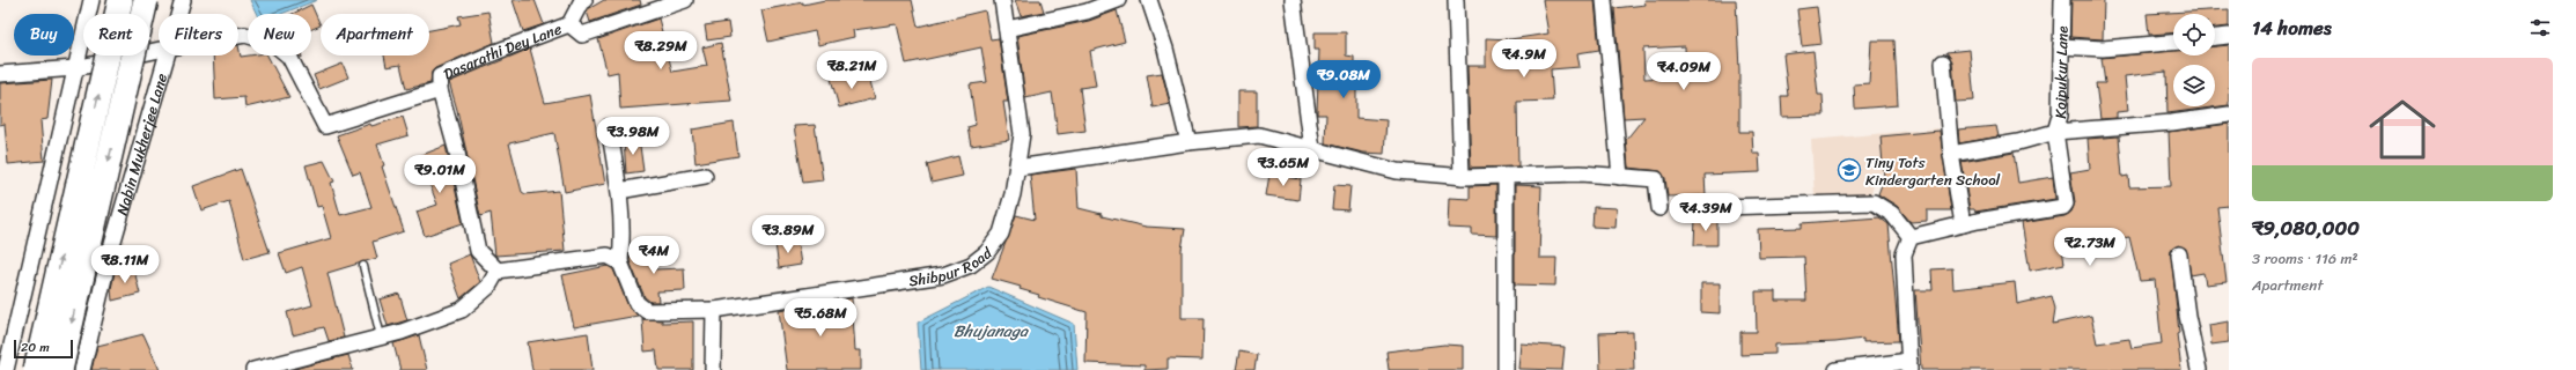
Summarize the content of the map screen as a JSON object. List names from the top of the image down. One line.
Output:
{"streets":{"street":["Dasarathi Dey Lane","Koipukur Lane","Nabin Mukherjee Lane","Shibpur Road"]},"water":["Bhujanaga"],"places":{"school or university":["Tiny Tots Kindergarten School"]},"scale_bar":"20 m","page":{"heading":"14 homes","chip":["Buy","Rent","Filters","New","Apartment"],"price":["₹8.29M","₹4.9M","₹8.21M","₹4.09M","₹9.08M","₹3.98M","₹3.65M","₹9.01M","₹4.39M","₹3.89M","₹2.73M","₹4M","₹8.11M","₹5.68M"],"list":[{"name":"₹9,080,000","note":"3 rooms · 116 m² · Apartment"}],"scale":"20 m"}}
